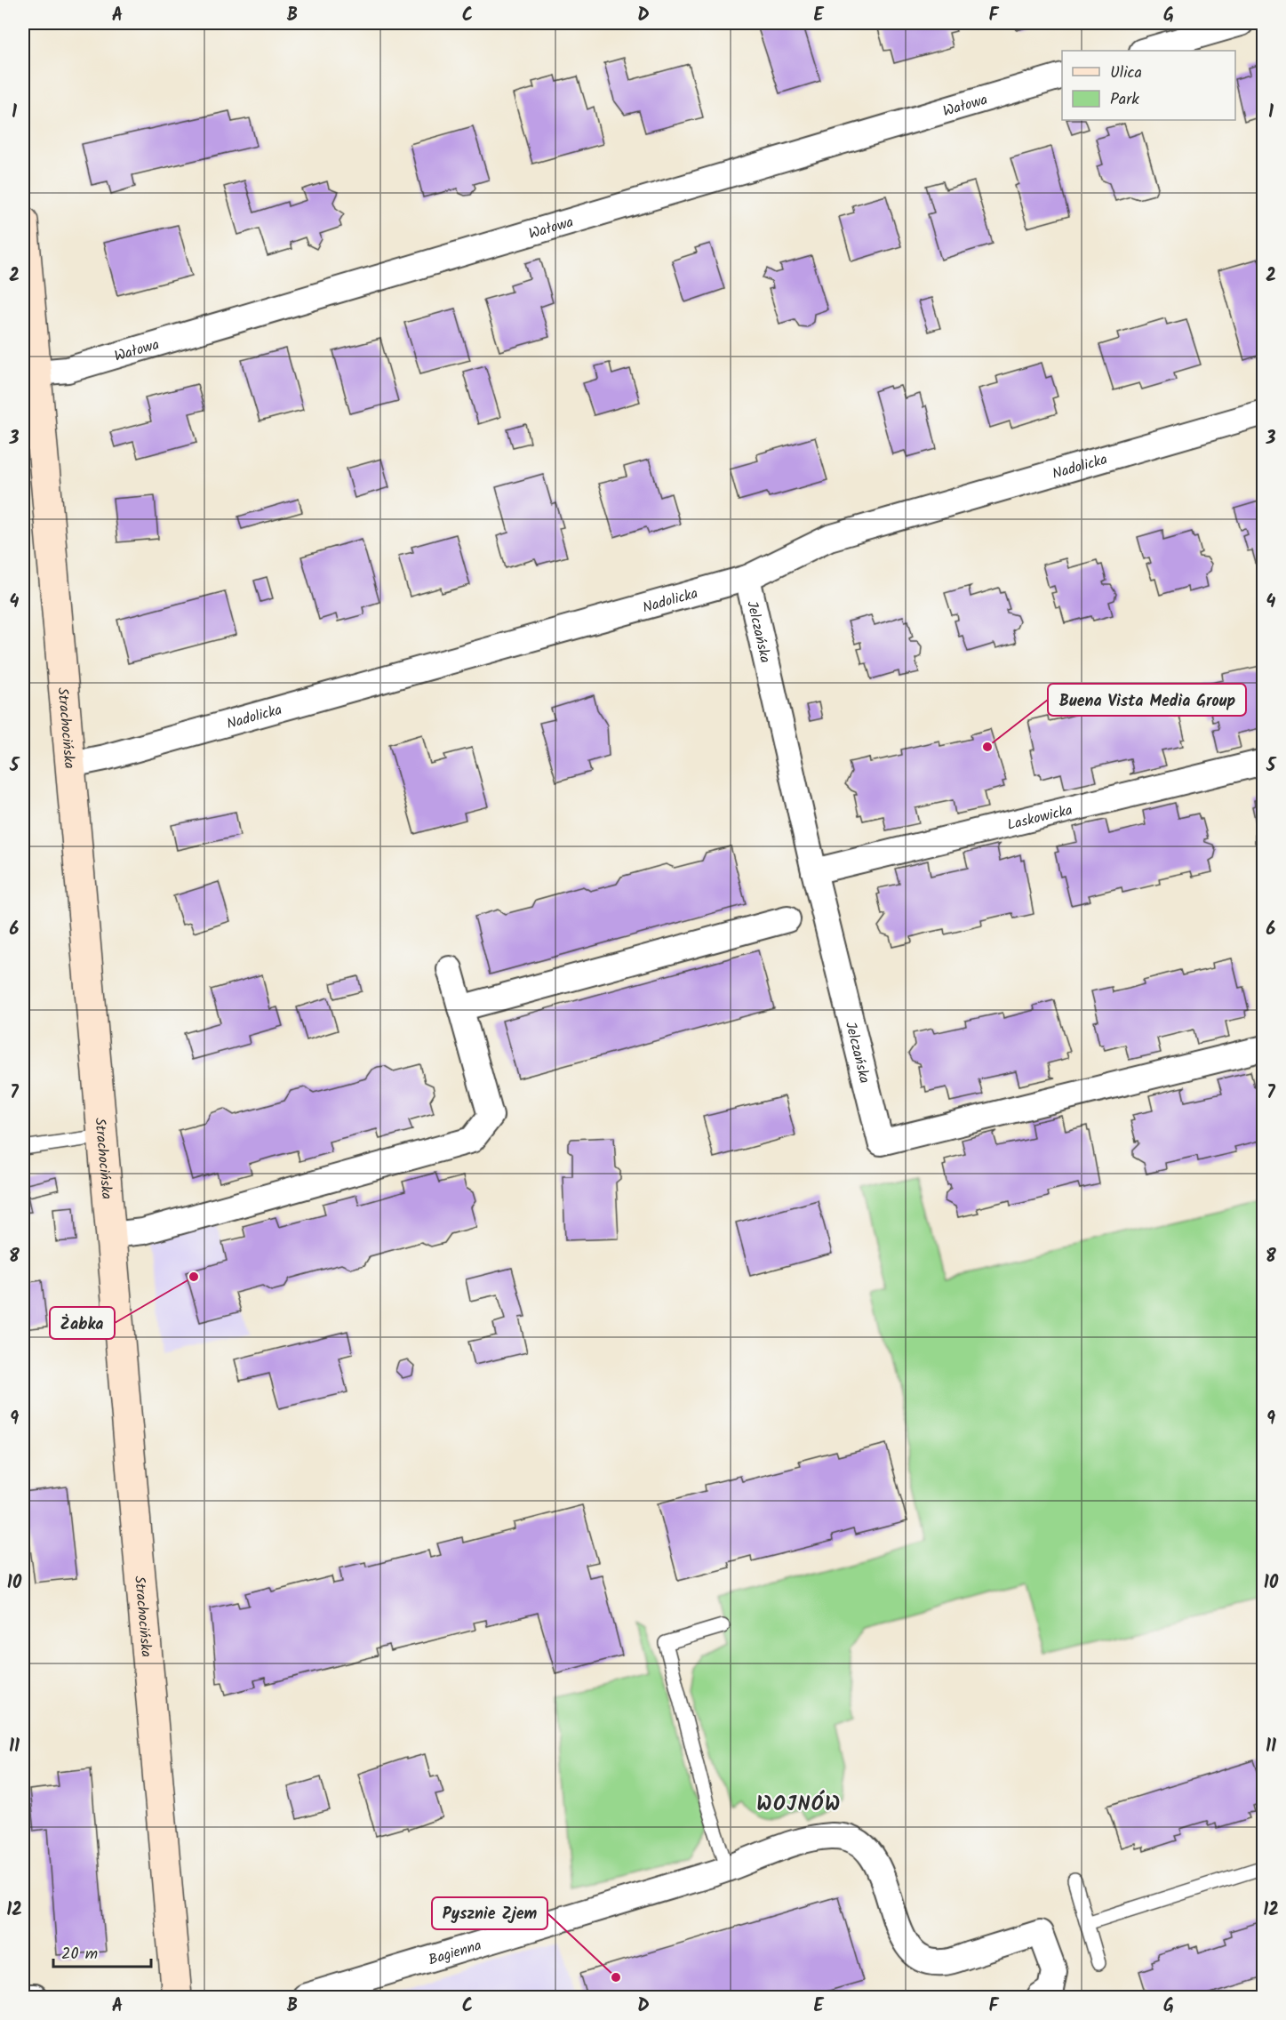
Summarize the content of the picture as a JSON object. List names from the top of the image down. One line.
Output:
{"streets":{"main road":["Strachocińska"],"street":["Wałowa","Nadolicka","Jelczańska","Laskowicka","Bagienna"]},"crossings":[["Wałowa","Strachocińska"],["Nadolicka","Jelczańska"],["Nadolicka","Strachocińska"],["Jelczańska","Laskowicka"]],"districts":["WOJNÓW"],"places":["Buena Vista Media Group","Żabka","Pysznie Zjem"],"legend":["Ulica","Park"],"scale_bar":"20 m","grid":{"columns":["A","B","C","D","E","F","G"],"rows":["1","2","3","4","5","6","7","8","9","10","11","12"]}}
